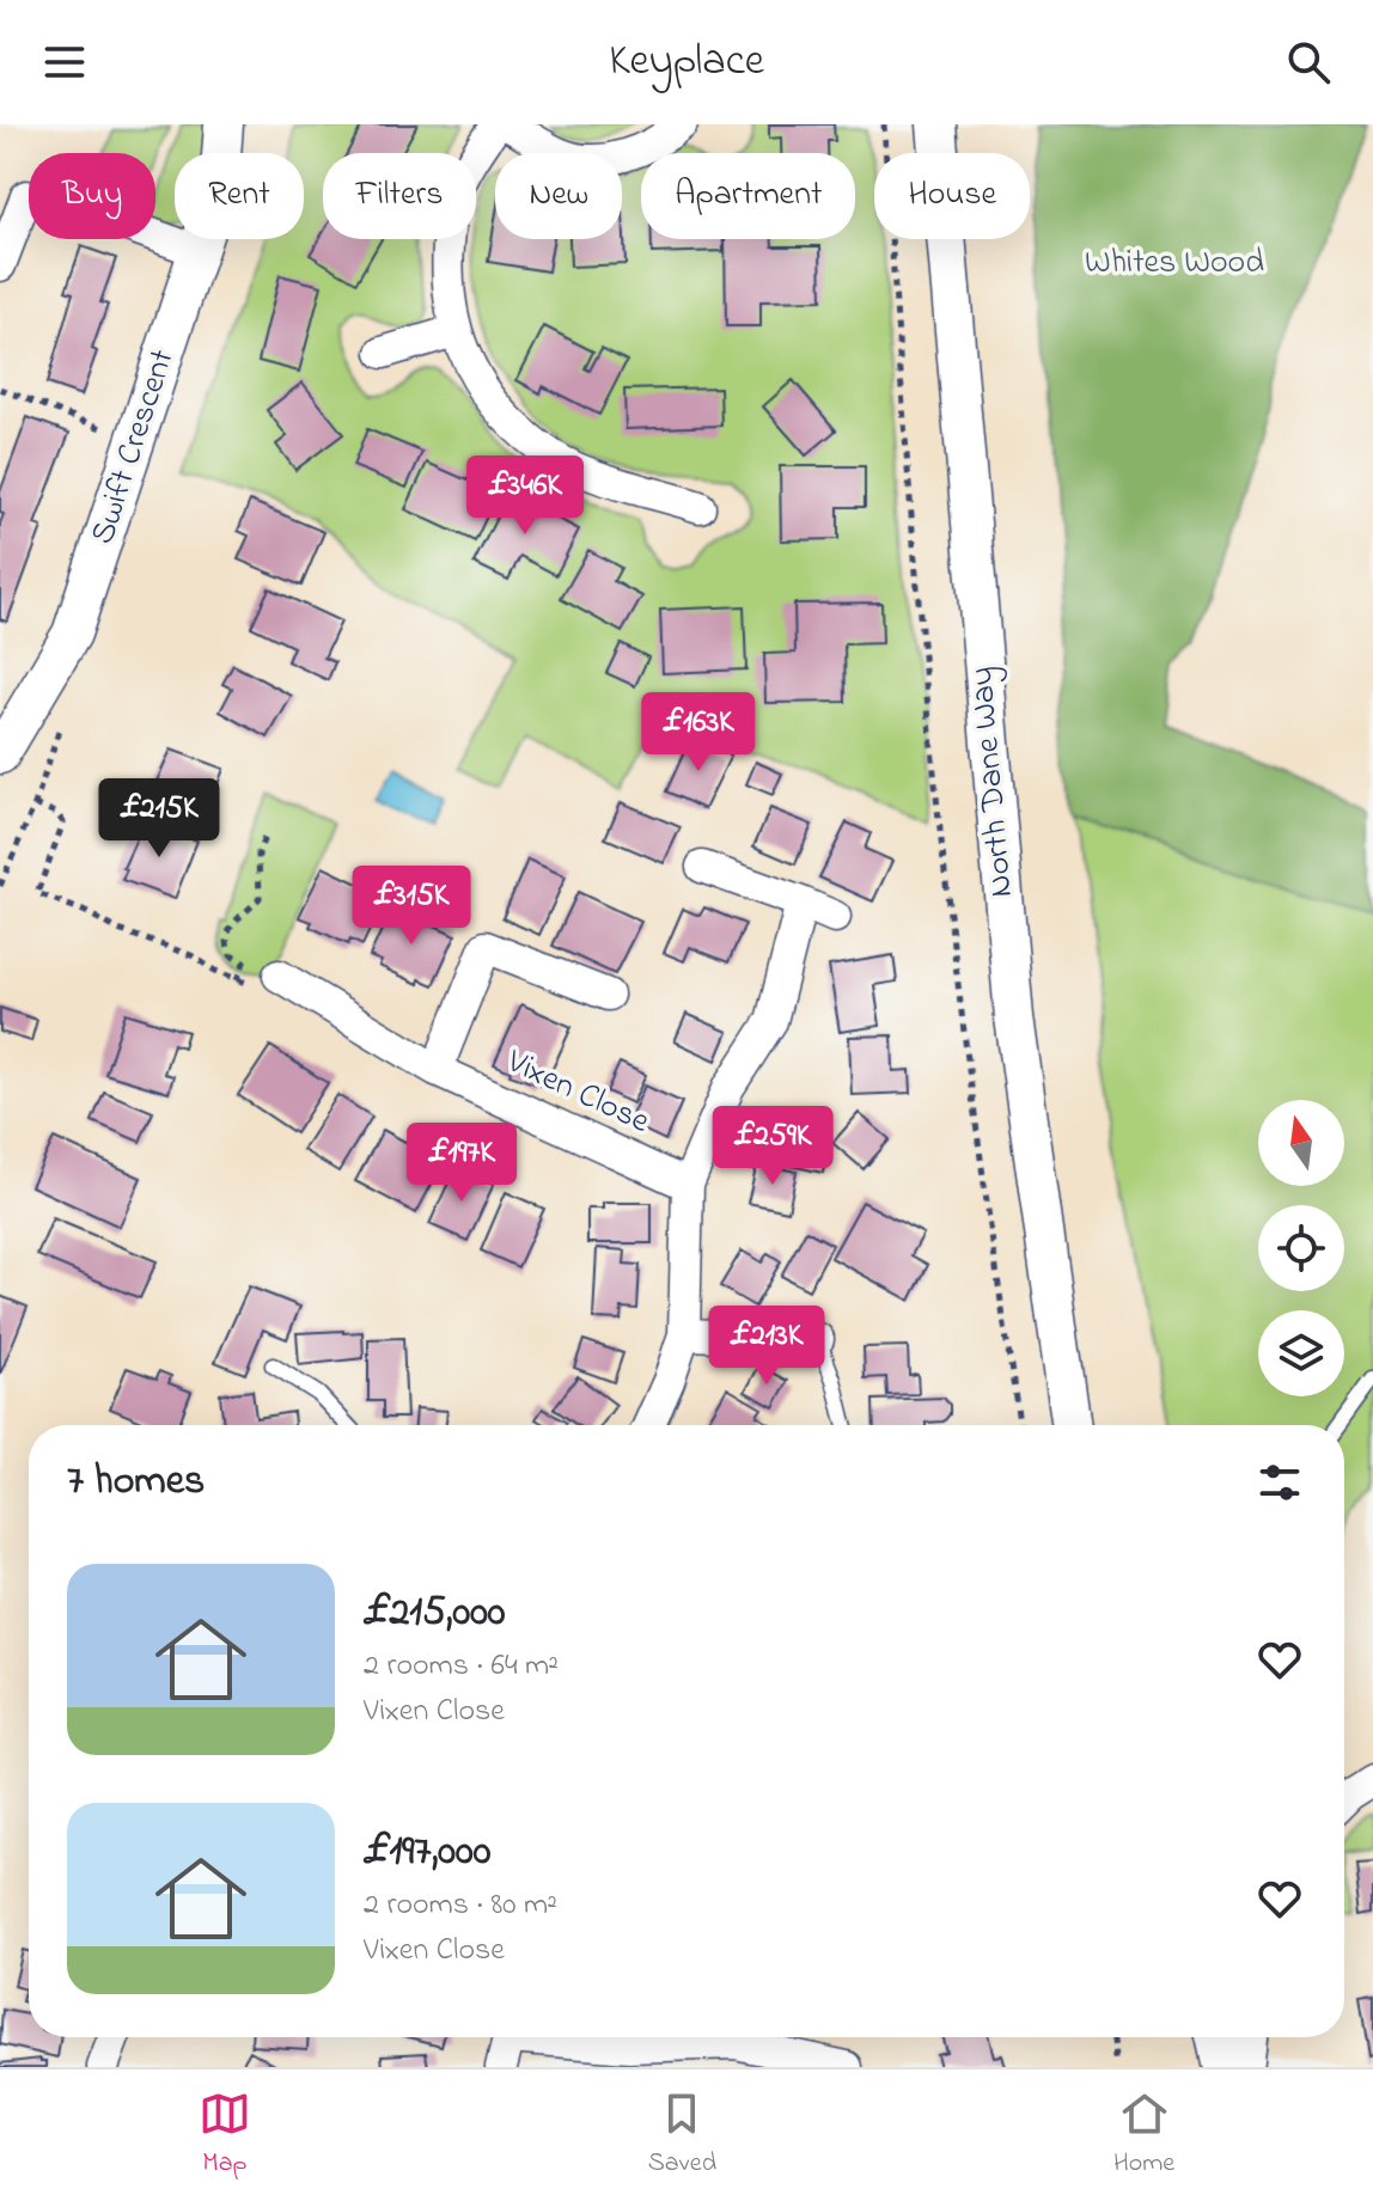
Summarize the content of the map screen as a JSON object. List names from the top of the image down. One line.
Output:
{"streets":{"street":["Swift Crescent","North Dane Way","Vixen Close"]},"parks":["Whites Wood"],"north":"top","page":{"header":"Keyplace","chip":["Buy","Rent","Filters","New","Apartment","House"],"price":["£346K","£163K","£215K","£315K","£259K","£197K","£213K"],"heading":"7 homes","list":[{"name":"£215,000","note":"2 rooms · 64 m² · Vixen Close"},{"name":"£197,000","note":"2 rooms · 80 m² · Vixen Close"}],"tabs":["Map","Saved","Home"]}}
